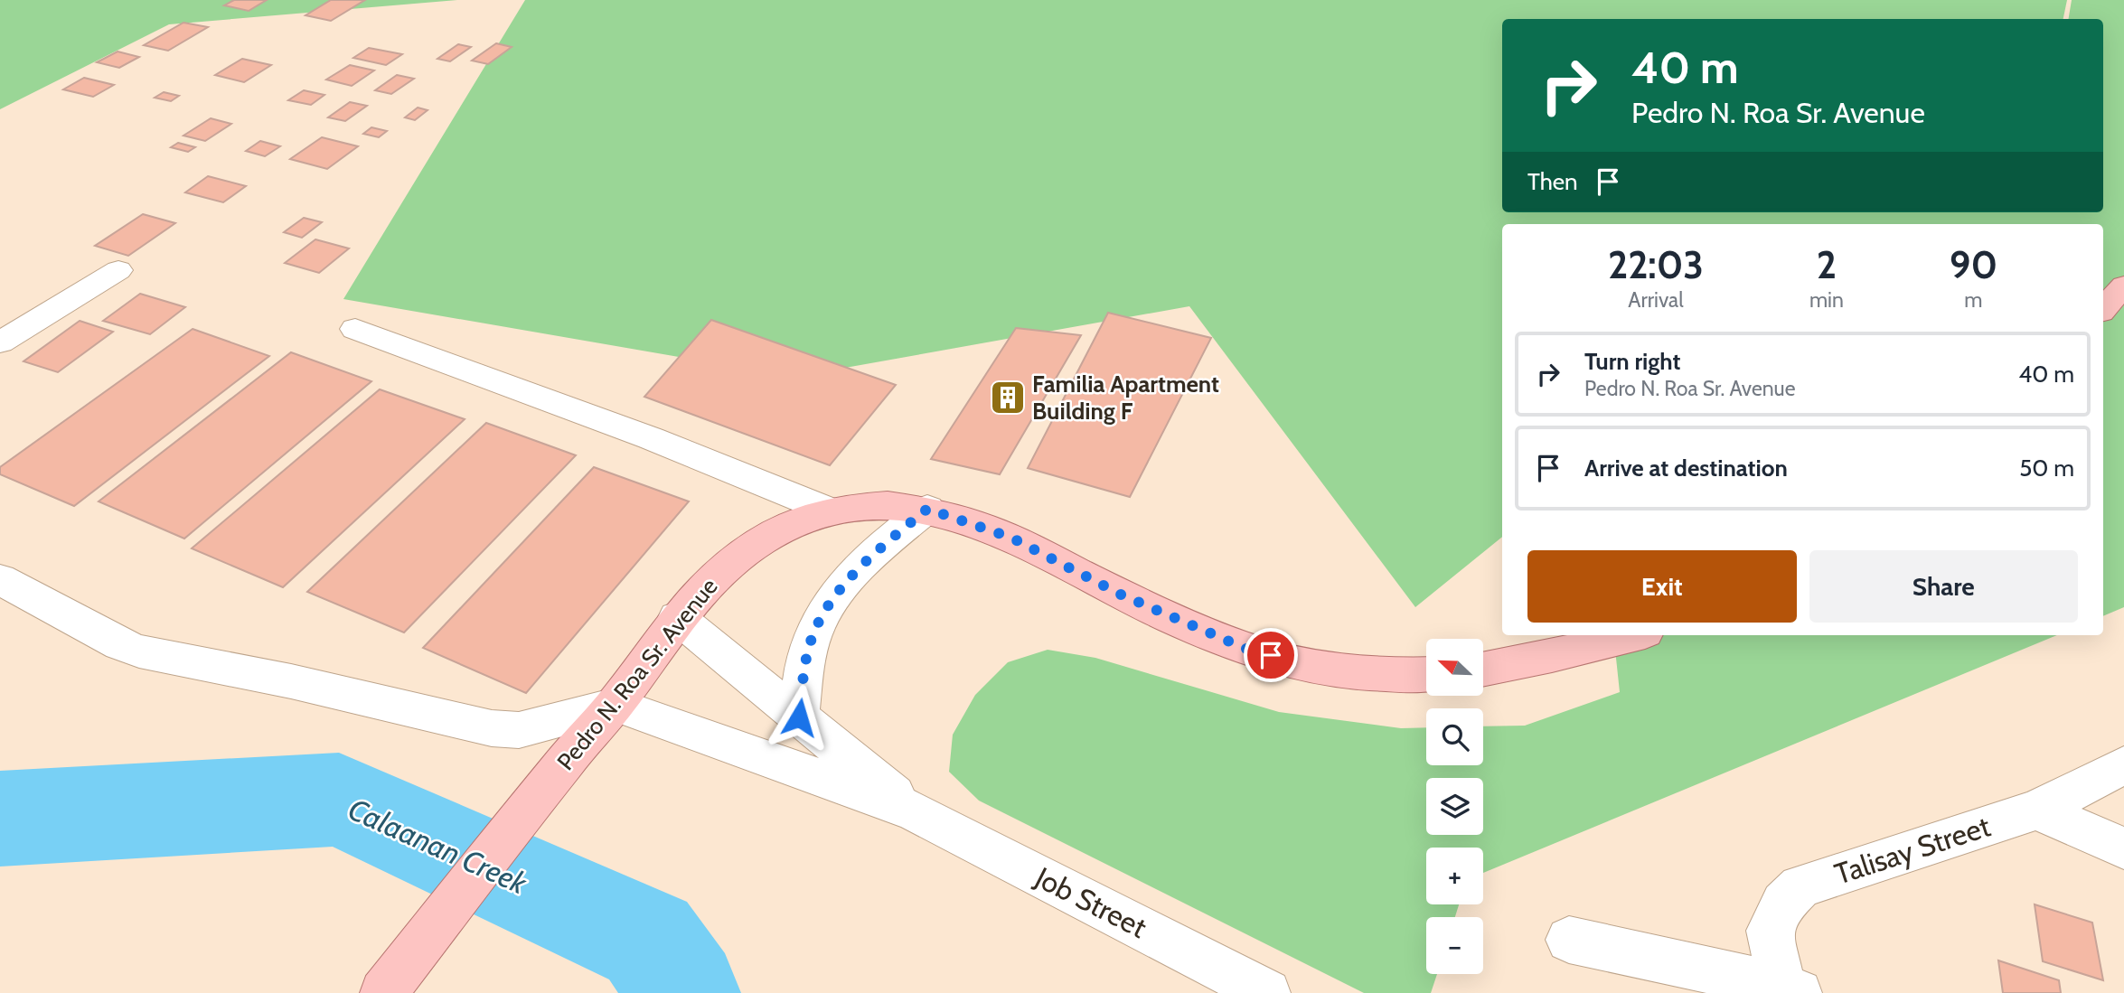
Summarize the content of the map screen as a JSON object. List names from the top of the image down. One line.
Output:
{"streets":{"main road":["Pedro N. Roa Sr. Avenue"],"street":["Talisay Street","Job Street"]},"crossings":[["Pedro N. Roa Sr. Avenue","Job Street"]],"water":["Calaanan Creek"],"places":{"building":["Familia Apartment Building F"]},"north":"top left","page":{"turn":["40 m","Pedro N. Roa Sr. Avenue"],"then":"Then","eta":["22:03","Arrival","2","min","90","m"],"list":[{"name":"Turn right","note":"Pedro N. Roa Sr. Avenue","value":"40 m"},{"name":"Arrive at destination","value":"50 m"}],"buttons":["Exit","Share"],"map_buttons":["+","−"]}}
